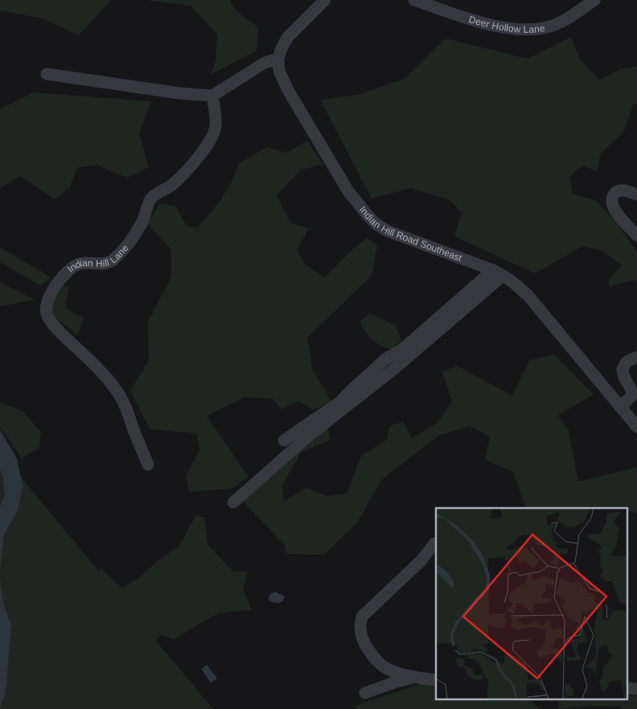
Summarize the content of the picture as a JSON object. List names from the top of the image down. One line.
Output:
{"streets":{"street":["Deer Hollow Lane","Indian Hill Road Southeast","Indian Hill Lane"]}}
